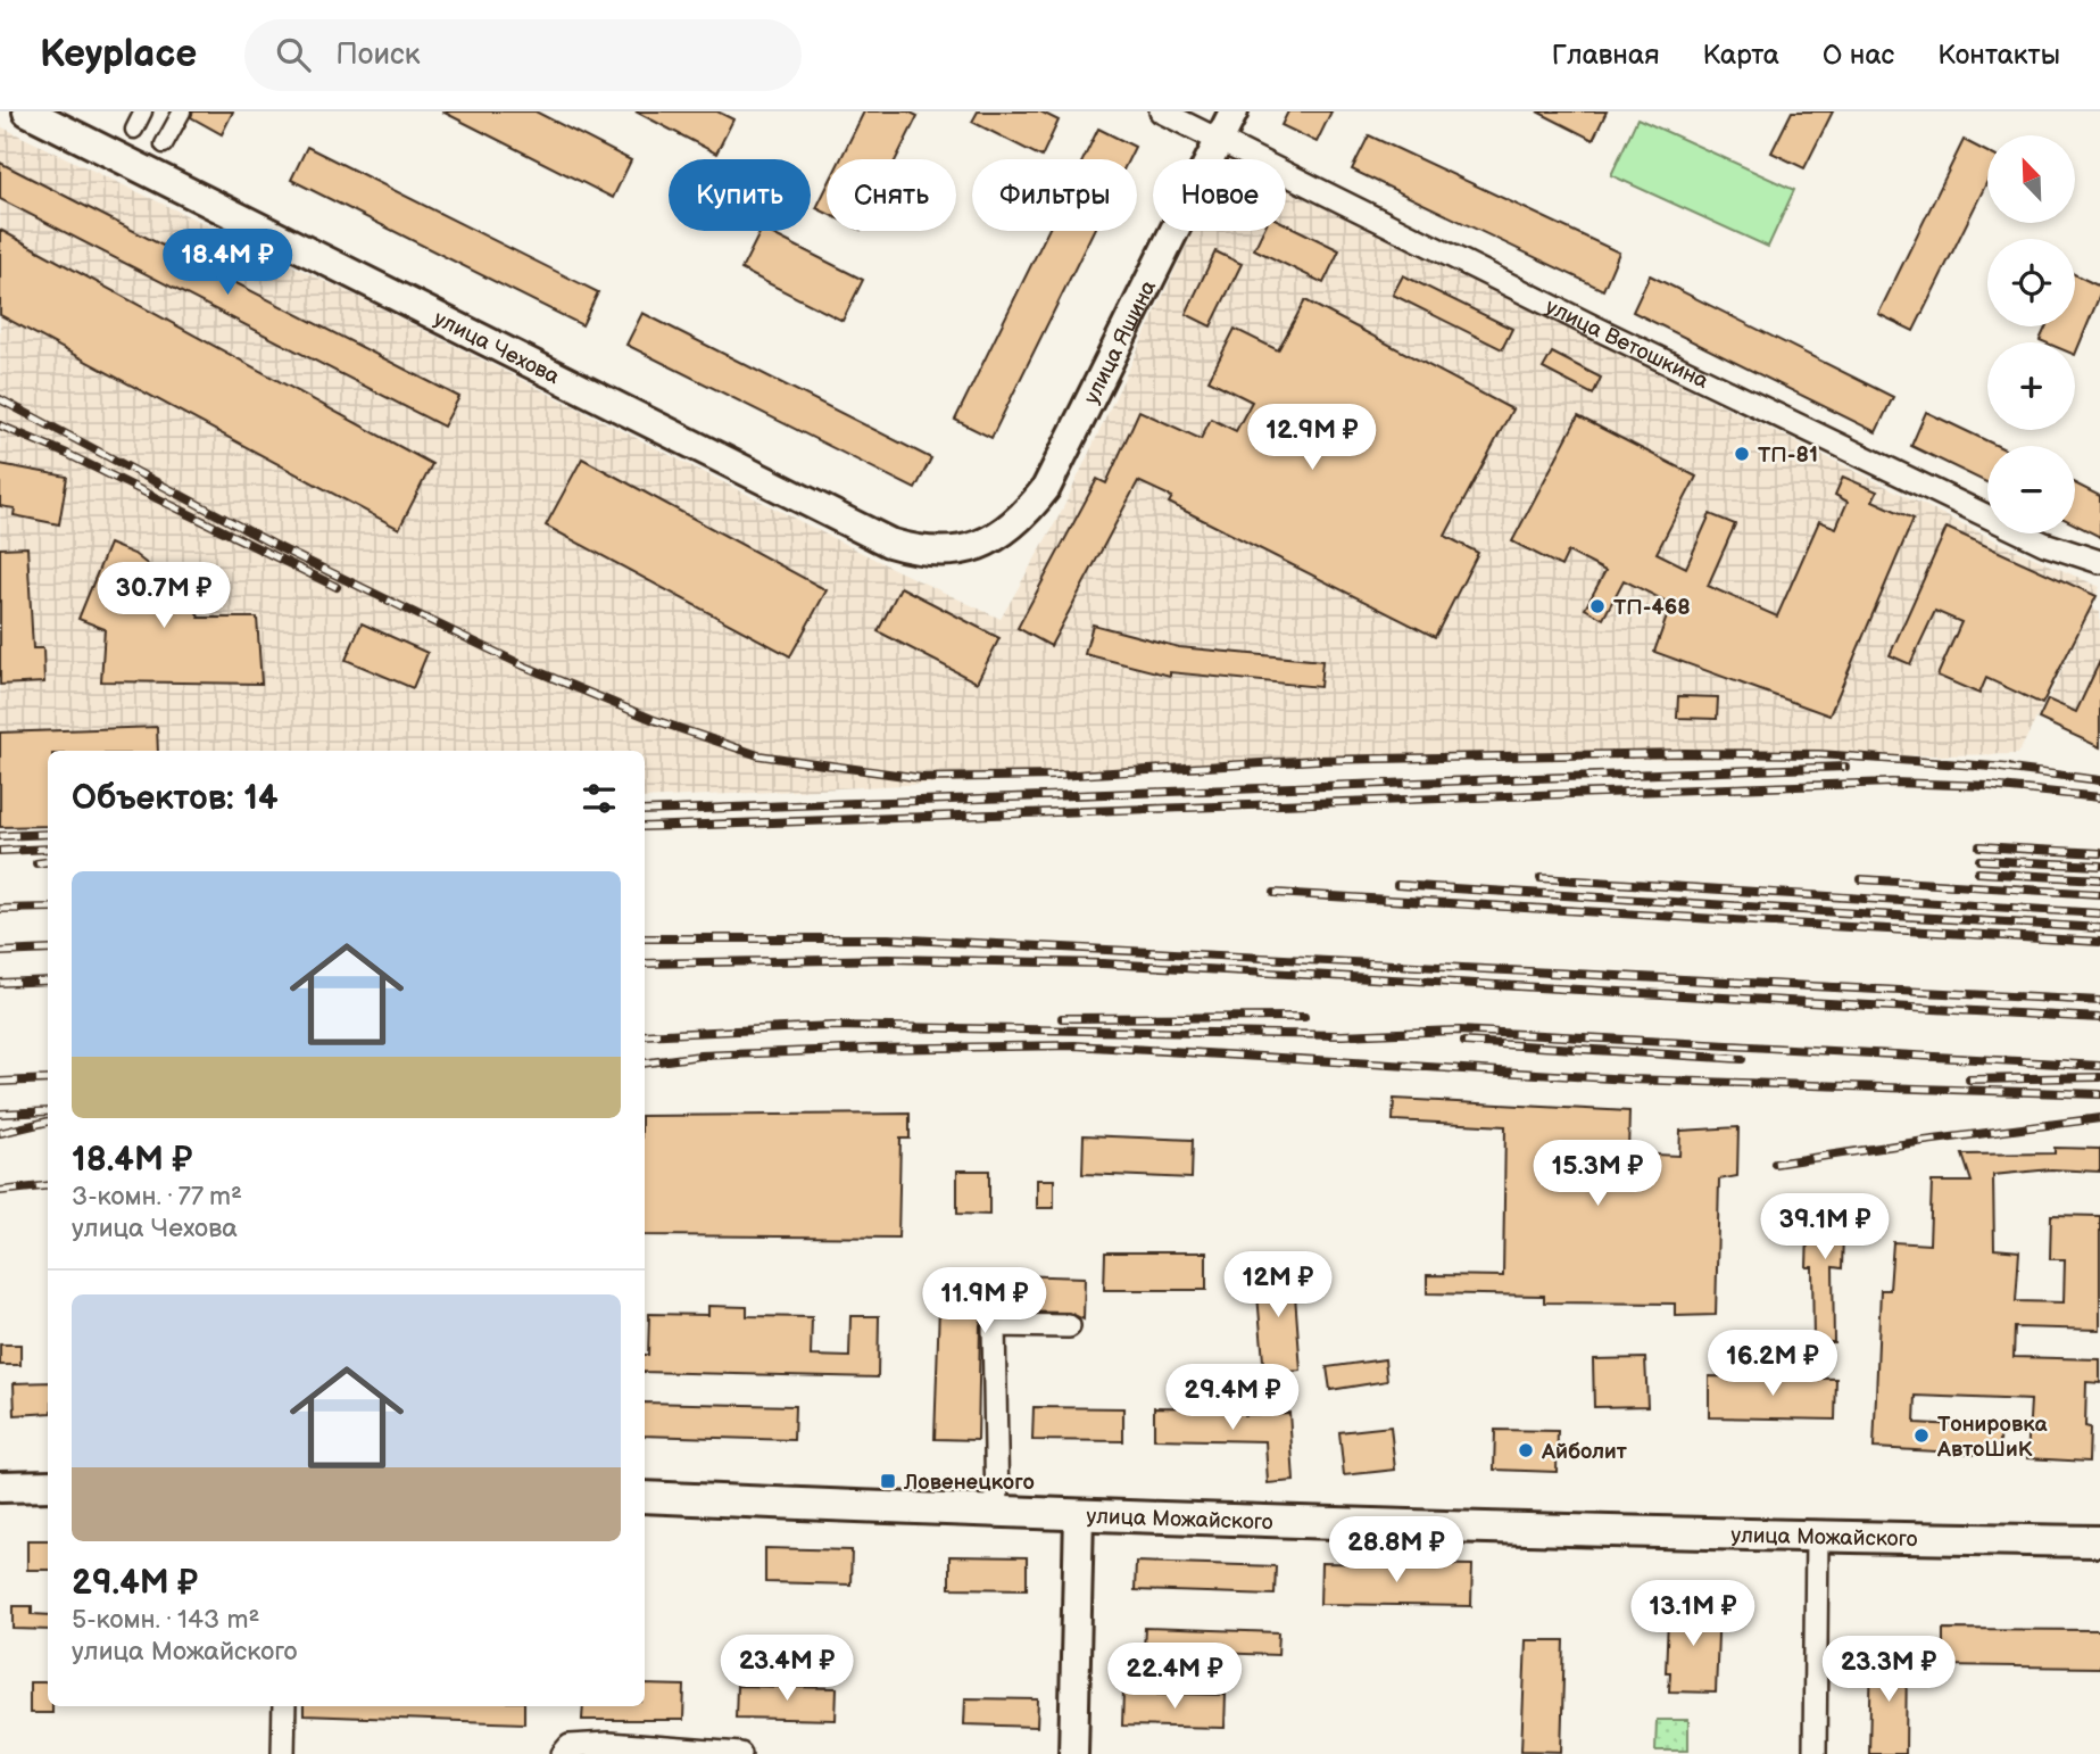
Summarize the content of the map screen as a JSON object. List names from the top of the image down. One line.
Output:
{"streets":{"main road":["улица Можайского"],"street":["улица Яшина","улица Ветошкина","улица Чехова"]},"crossings":[["улица Яшина","улица Ветошкина"],["улица Яшина","улица Чехова"]],"places":{"other":["ТП-81","ТП-468","Тонировка АвтоШиК","Айболит"],"transit":["Ловенецкого"]},"north":"top left","page":{"header":"Keyplace","search":"Поиск","nav":["Главная","Карта","О нас","Контакты"],"map_buttons":["+","−"],"chip":["Купить","Снять","Фильтры","Новое"],"price":["18.4M ₽","12.9M ₽","30.7M ₽","15.3M ₽","39.1M ₽","12M ₽","11.9M ₽","16.2M ₽","29.4M ₽","28.8M ₽","13.1M ₽","23.4M ₽","23.3M ₽","22.4M ₽"],"heading":"Объектов: 14","list":[{"name":"18.4M ₽","note":"3-комн. · 77 m² · улица Чехова"},{"name":"29.4M ₽","note":"5-комн. · 143 m² · улица Можайского"}]}}
